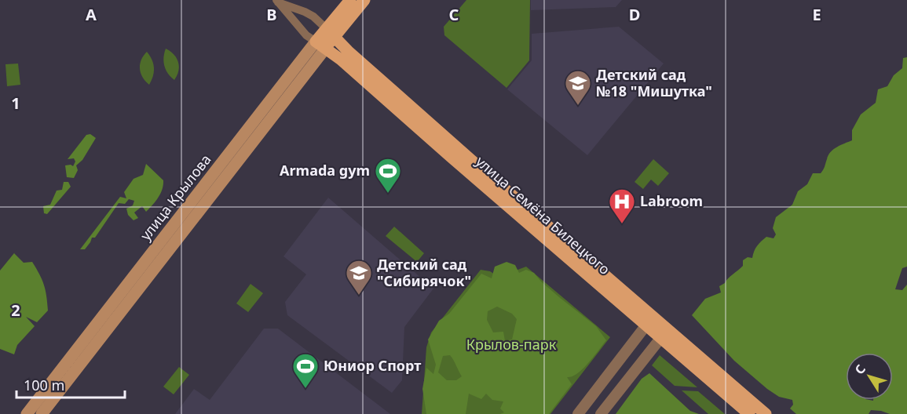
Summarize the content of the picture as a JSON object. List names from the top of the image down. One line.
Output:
{"streets":{"main road":["улица Крылова","улица Семёна Билецкого"]},"crossings":[["улица Крылова","улица Семёна Билецкого"]],"parks":["Крылов-парк"],"places":{"school or university":["Детский сад №18 \"Мишутка\"","Детский сад \"Сибирячок\""],"sports":["Armada gym","Юниор Спорт"],"hospital":["Labroom"]},"scale_bar":"100 m","north":"top left","grid":{"columns":["A","B","C","D","E"],"rows":["1","2"]}}
